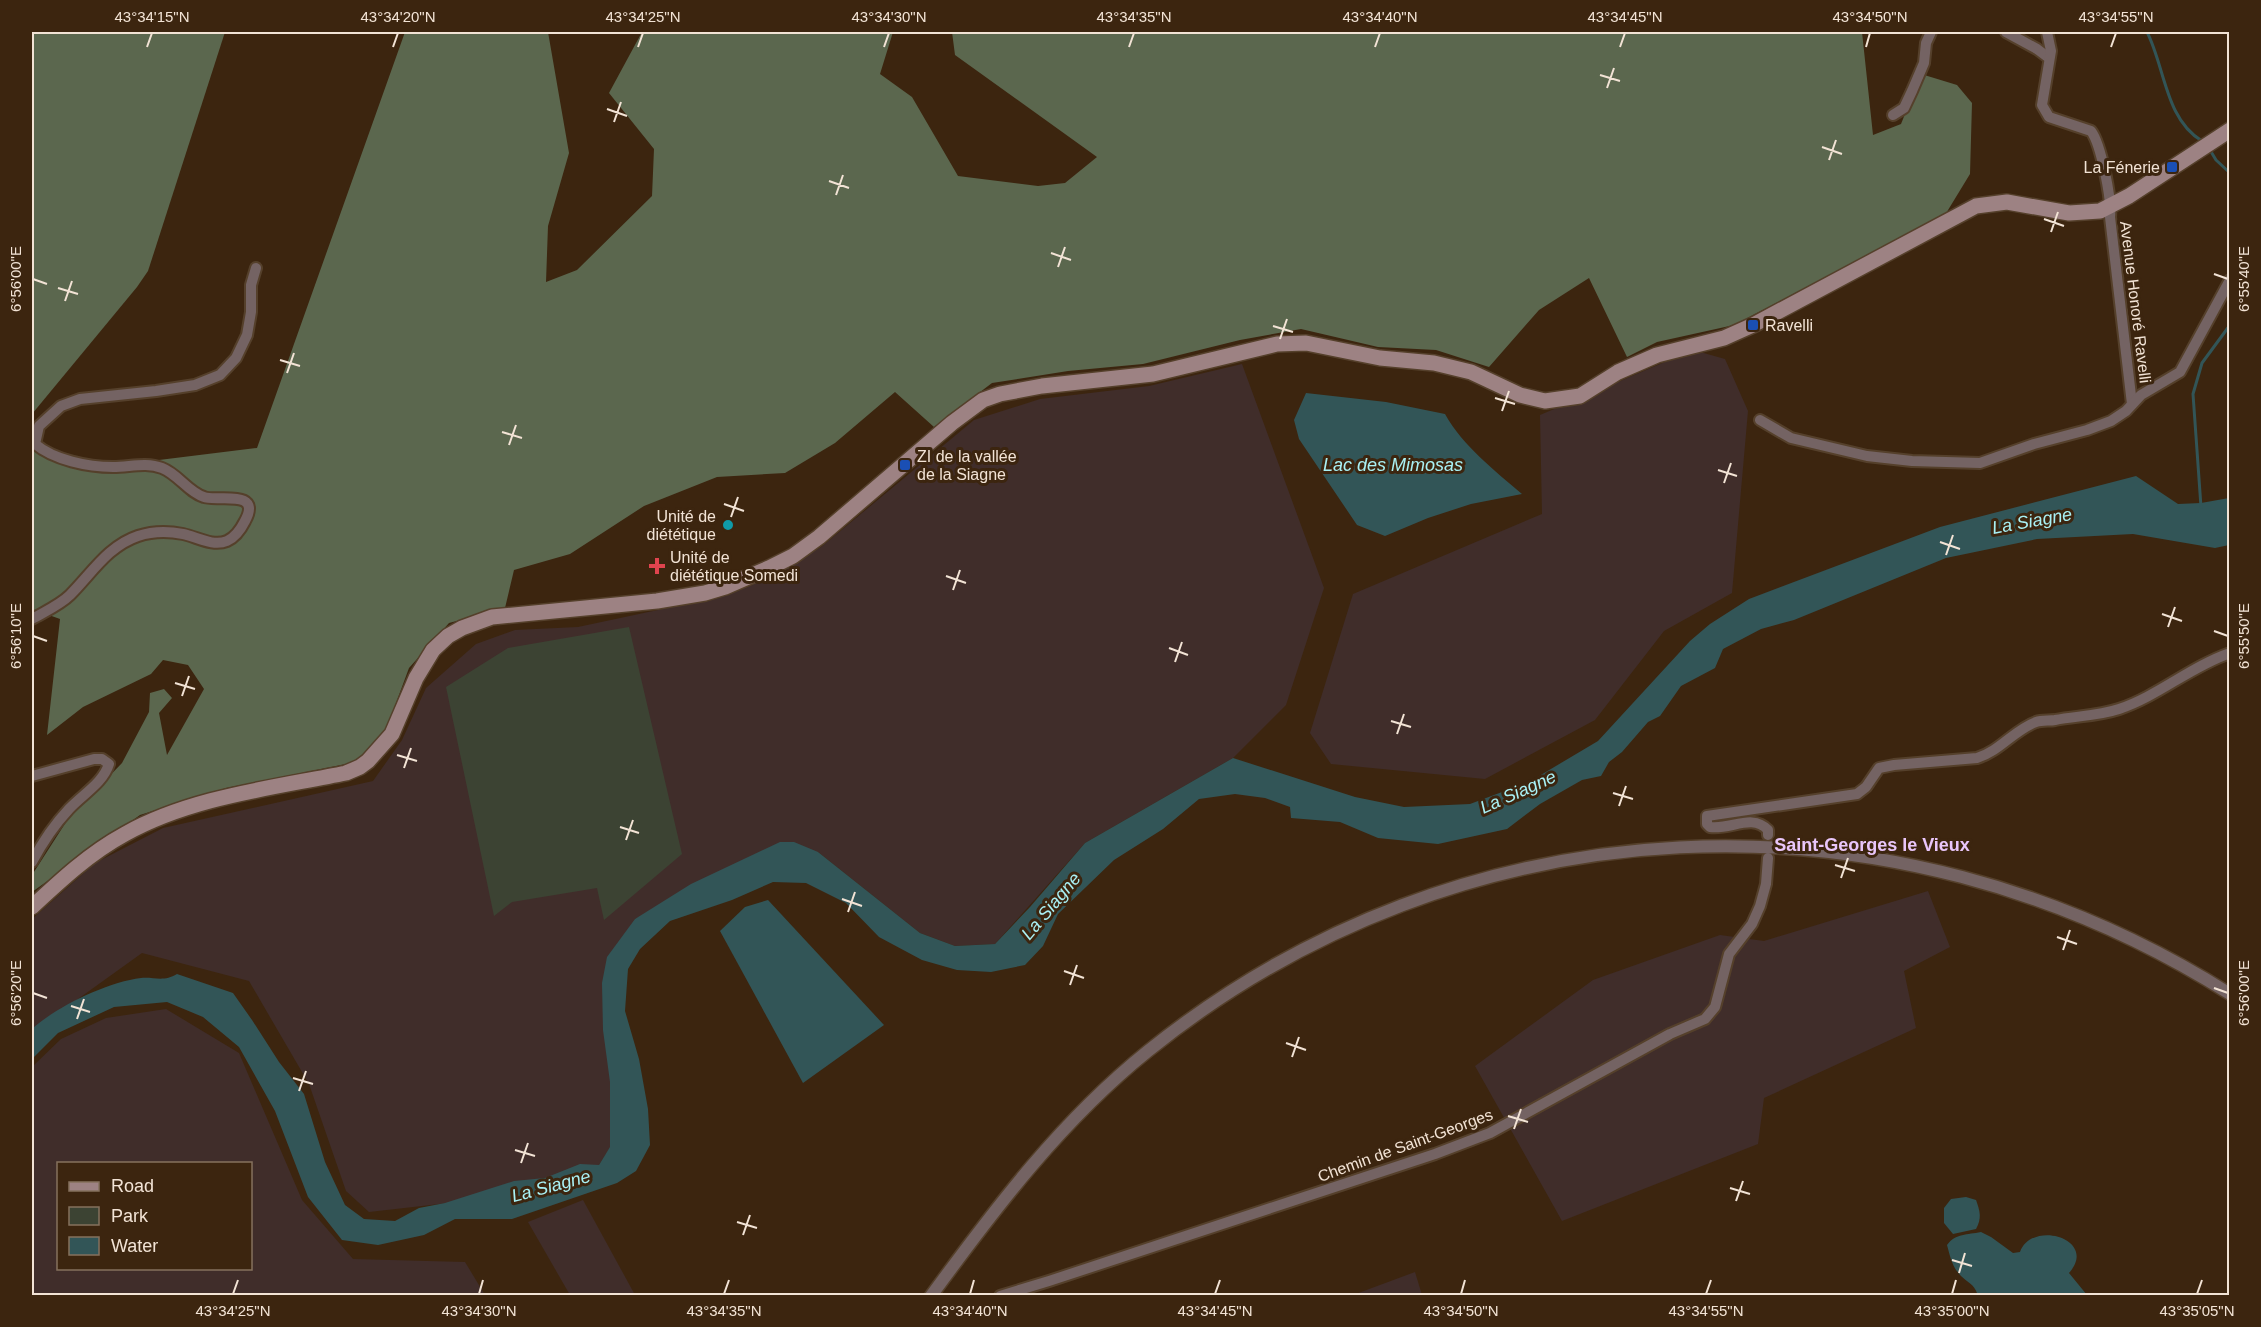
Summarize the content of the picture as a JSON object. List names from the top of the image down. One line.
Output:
{"streets":{"street":["Avenue Honoré Ravelli","Chemin de Saint-Georges"]},"districts":["Saint-Georges le Vieux"],"water":["Lac des Mimosas","La Siagne"],"places":{"transit":["La Fénerie","Ravelli","ZI de la vallée de la Siagne"],"other":["Unité de diététique"],"health":["Unité de diététique Somedi"]},"legend":["Road","Park","Water"],"coordinates":["43°34'15\"N","43°34'20\"N","43°34'25\"N","43°34'30\"N","43°34'35\"N","43°34'40\"N","43°34'45\"N","43°34'50\"N","43°34'55\"N","6°55'40\"E","6°56'00\"E","6°55'50\"E","6°56'10\"E","6°56'20\"E","43°35'00\"N","43°35'05\"N"]}
